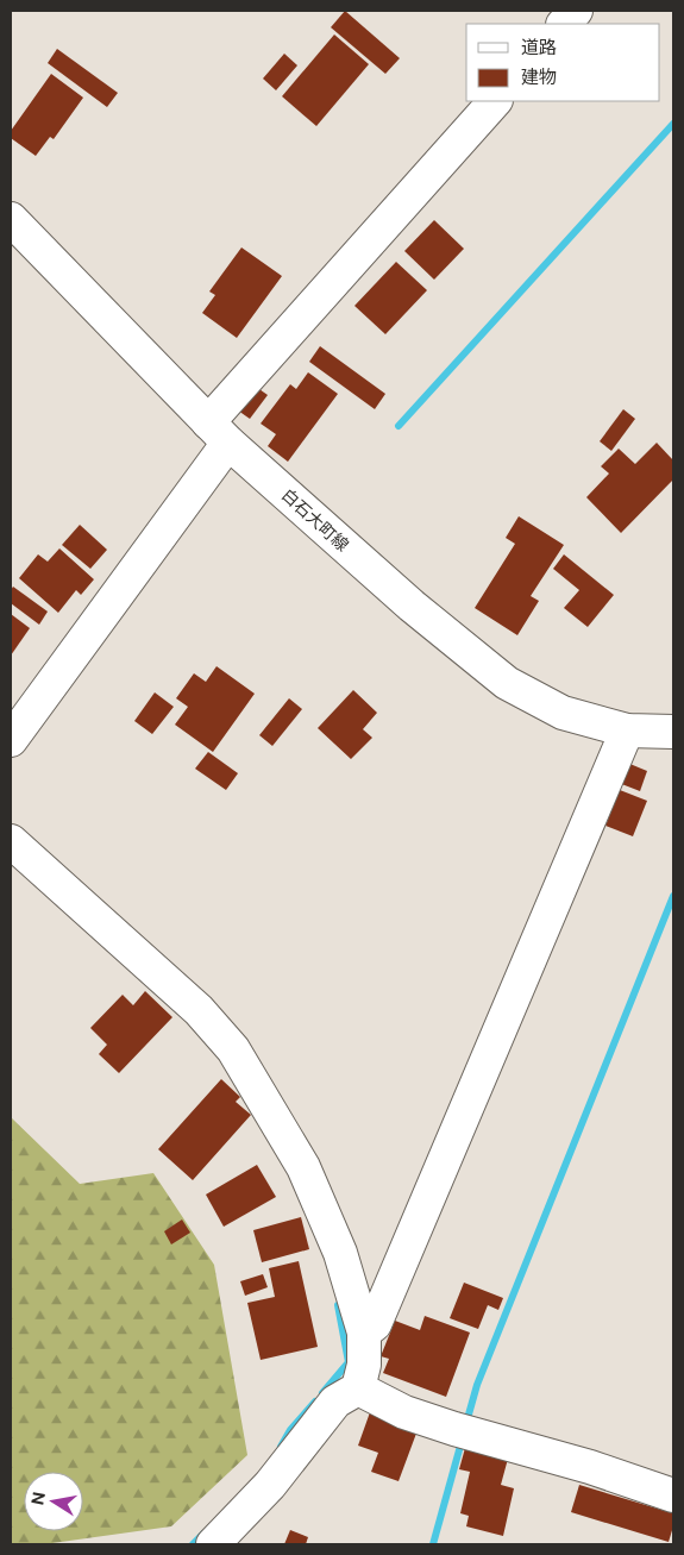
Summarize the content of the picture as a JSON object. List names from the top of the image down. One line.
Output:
{"streets":{"street":["白石大町線"]},"legend":["道路","建物"],"north":"left"}
